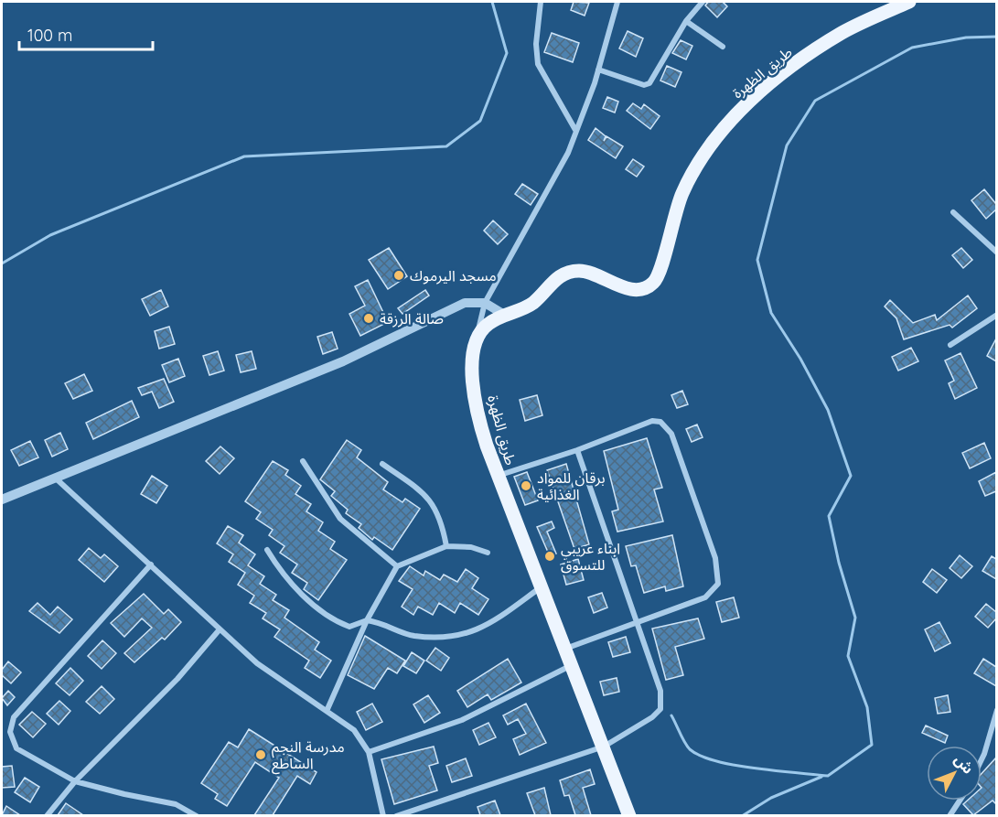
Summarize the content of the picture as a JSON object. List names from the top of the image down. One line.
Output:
{"streets":{"main road":["طريق الظهرة"]},"places":["مسجد اليرموك","صالة الرزقة","برقان للمواد الغذائية","ابناء عريبي للتسوق","مدرسة النجم الساطع"],"scale_bar":"100 m","north":"top right"}
